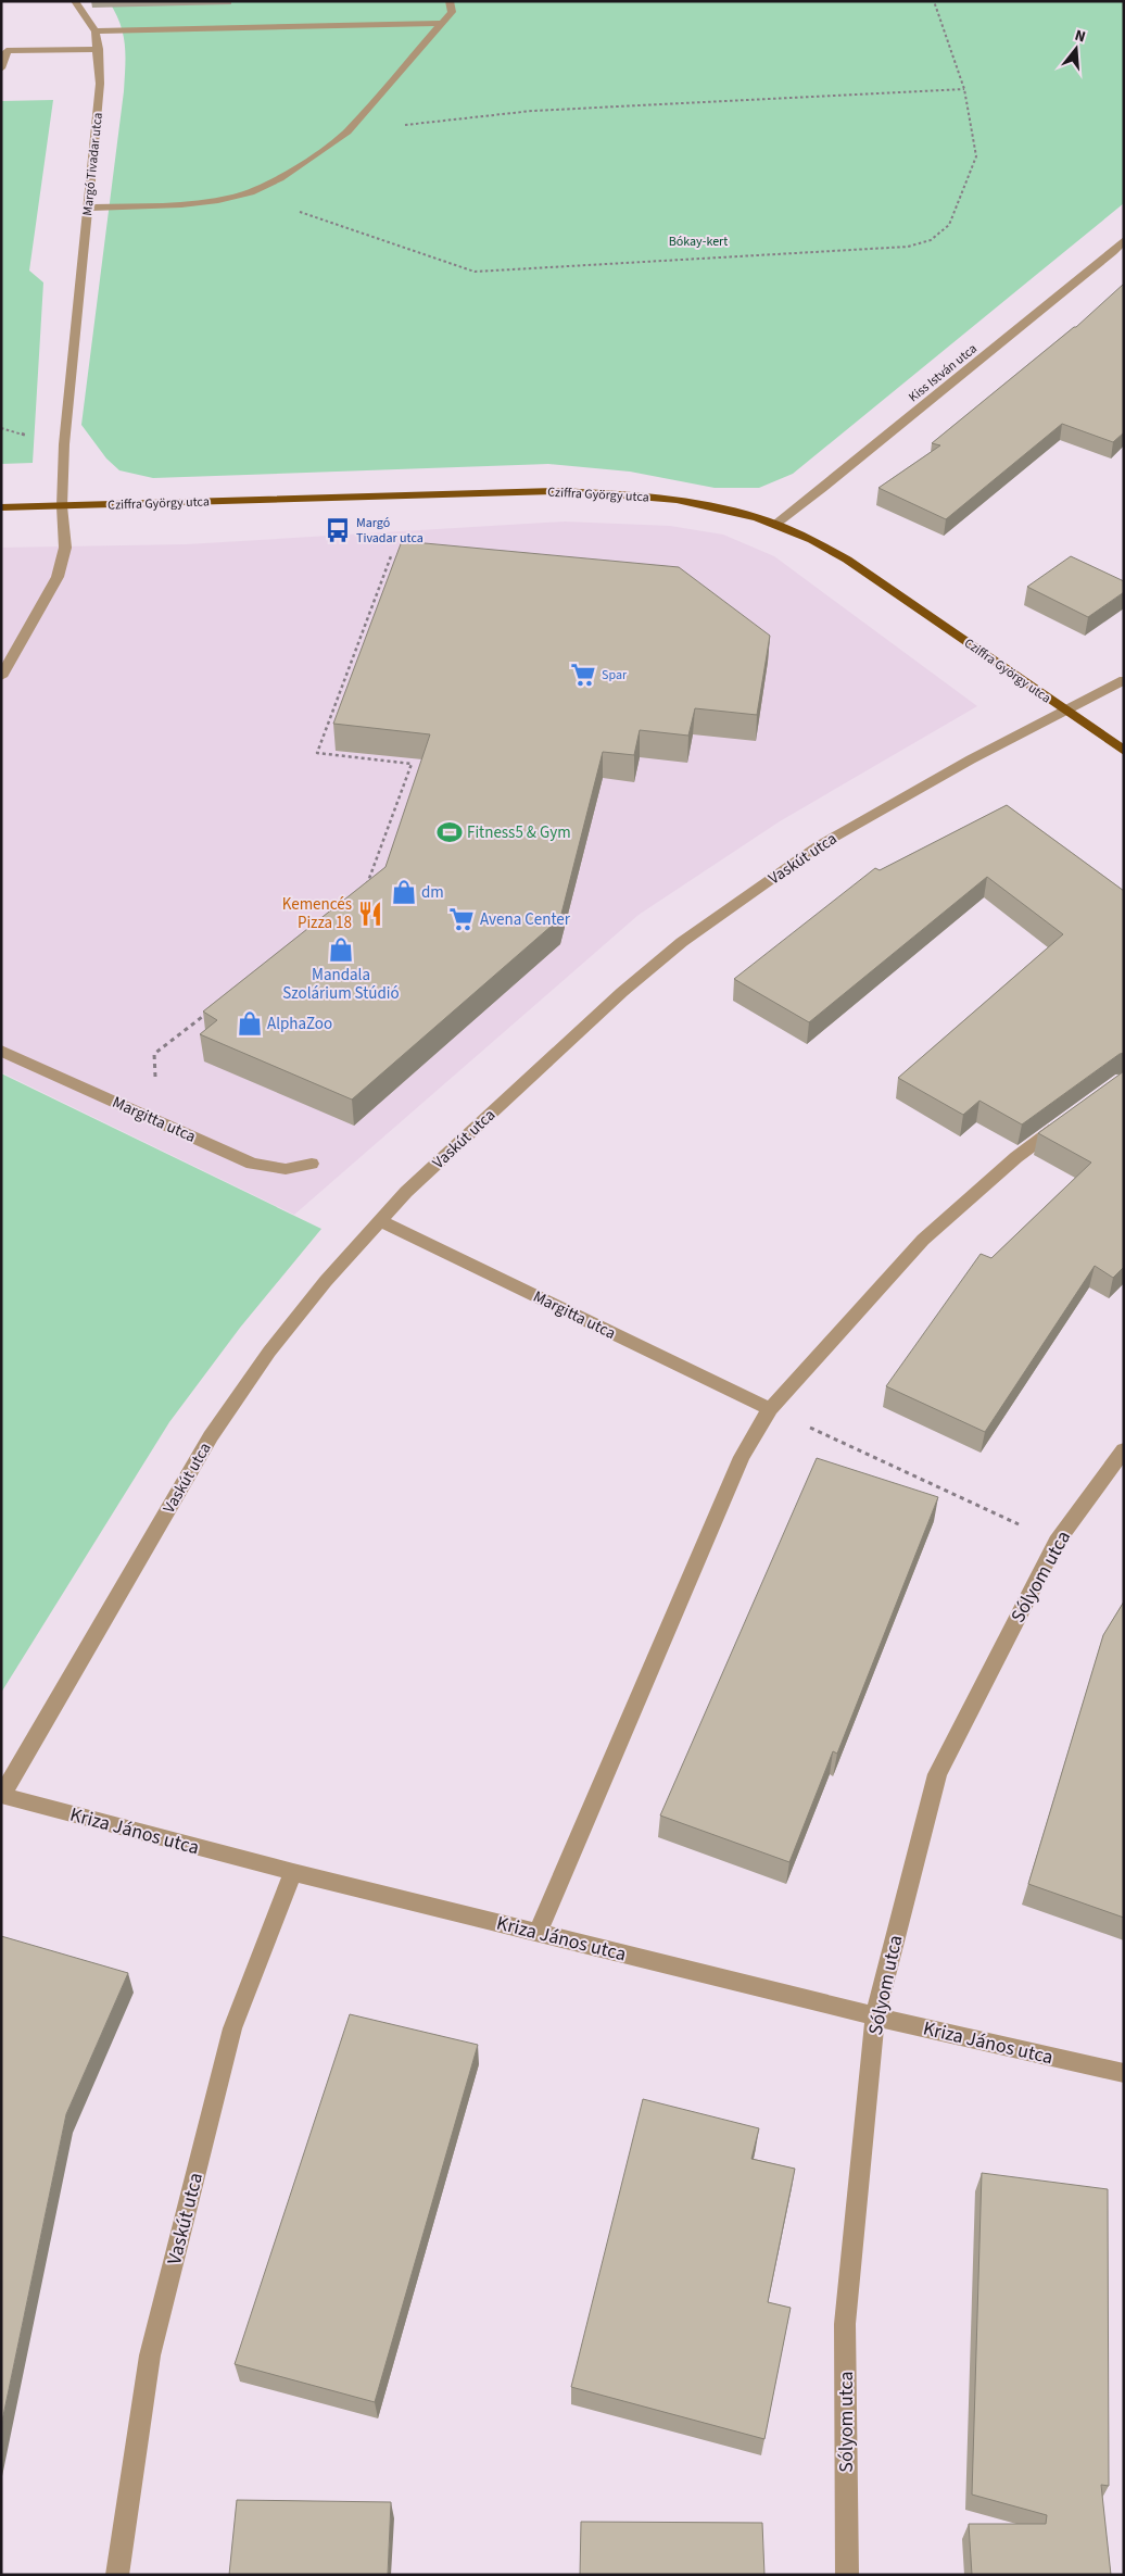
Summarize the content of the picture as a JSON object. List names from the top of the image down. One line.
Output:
{"streets":{"main road":["Cziffra György utca"],"street":["Margó Tivadar utca","Kiss István utca","Vaskút utca","Margitta utca","Sólyom utca","Kriza János utca"]},"crossings":[["Margó Tivadar utca","Cziffra György utca"],["Kiss István utca","Cziffra György utca"],["Cziffra György utca","Vaskút utca"],["Vaskút utca","Margitta utca"],["Vaskút utca","Kriza János utca"],["Sólyom utca","Kriza János utca"]],"parks":["Bókay-kert"],"places":{"bus stop":["Margó Tivadar utca"],"supermarket":["Spar","Avena Center"],"sports":["Fitness5 & Gym"],"shop":["dm","Mandala Szolárium Stúdió","AlphaZoo"],"restaurant":["Kemencés Pizza 18"]},"north":"top"}
